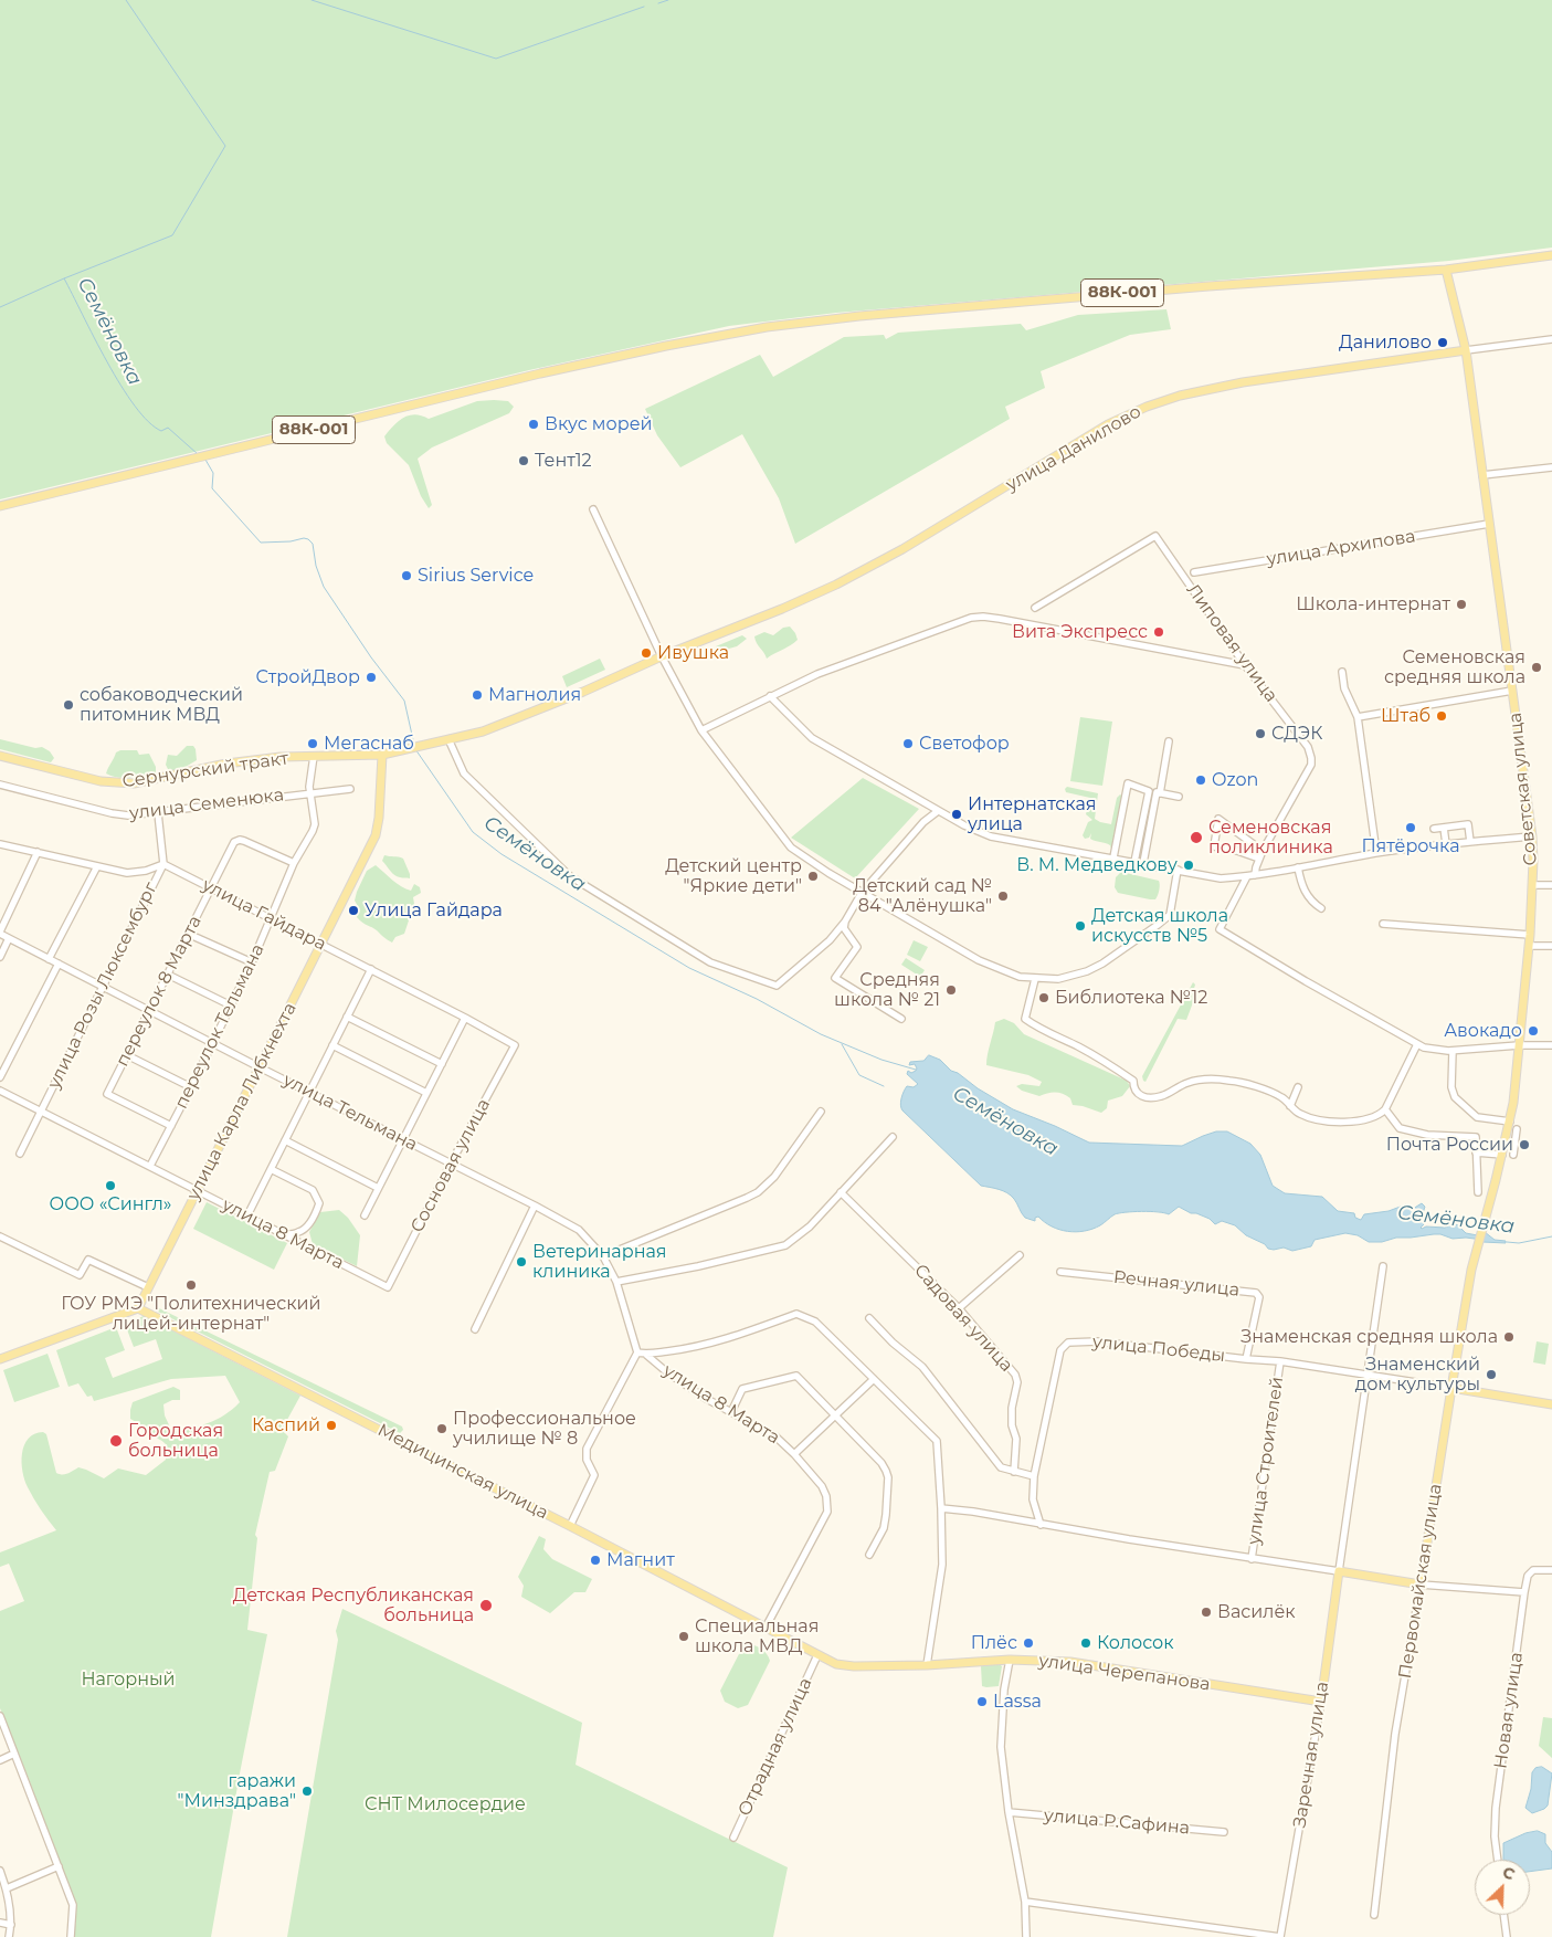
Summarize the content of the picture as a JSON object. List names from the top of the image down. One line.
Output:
{"streets":{"main road":["88К-001","улица Данилово","Сернурский тракт","Советская улица","улица Карла Либкнехта","улица Победы","Медицинская улица","Первомайская улица","улица Черепанова","Заречная улица"],"street":["улица Архипова","Липовая улица","улица Семенюка","улица Гайдара","улица Розы Люксембург","переулок 8 Марта","переулок Тельмана","улица Тельмана","Сосновая улица","улица 8 Марта","Речная улица","Садовая улица","улица Строителей","Новая улица","Отрадная улица","улица Р.Сафина"]},"crossings":[["88К-001","Советская улица"],["улица Данилово","Сернурский тракт"],["улица Данилово","Советская улица"],["улица Архипова","Советская улица"],["Сернурский тракт","переулок Тельмана"],["Сернурский тракт","улица Карла Либкнехта"],["Советская улица","Первомайская улица"],["улица Семенюка","улица Розы Люксембург"],["улица Семенюка","переулок Тельмана"],["улица Гайдара","улица Розы Люксембург"],["улица Гайдара","переулок 8 Марта"],["улица Гайдара","переулок Тельмана"],["улица Гайдара","улица Карла Либкнехта"],["улица Гайдара","Сосновая улица"],["улица Розы Люксембург","улица Тельмана"],["улица Розы Люксембург","улица 8 Марта"],["переулок 8 Марта","переулок Тельмана"],["переулок 8 Марта","улица Тельмана"],["переулок Тельмана","улица Тельмана"],["переулок Тельмана","улица 8 Марта"],["улица Карла Либкнехта","улица Тельмана"],["улица Карла Либкнехта","улица 8 Марта"],["улица Карла Либкнехта","Медицинская улица"],["улица Тельмана","Сосновая улица"],["Сосновая улица","улица 8 Марта"],["улица 8 Марта","Медицинская улица"],["Речная улица","улица Победы"],["улица Победы","улица Строителей"],["улица Победы","Первомайская улица"],["улица Победы","Заречная улица"],["Медицинская улица","улица Черепанова"],["улица Черепанова","Отрадная улица"],["улица Черепанова","Заречная улица"]],"water":["Семёновка"],"parks":["Нагорный","СНТ Милосердие"],"places":["Данилово","Вкус морей","Тент12","Sirius Service","Школа-интернат","Вита Экспресс","Ивушка","Семеновская средняя школа","СтройДвор","Магнолия","собаководческий питомник МВД","Штаб","СДЭК","Мегаснаб","Светофор","Ozon","Интернатская улица","Пятёрочка","Семеновская поликлиника","В. М. Медведкову","Детский центр \"Яркие дети\"","Детский сад № 84 \"Алёнушка\"","Улица Гайдара","Детская школа искусств №5","Средняя школа № 21","Библиотека №12","Авокадо","Почта России","ООО «Сингл»","Ветеринарная клиника","ГОУ РМЭ \"Политехнический лицей-интернат\"","Знаменская средняя школа","Знаменский дом культуры","Каспий","Профессиональное училище № 8","Городская больница","Магнит","Детская Республиканская больница","Василёк","Специальная школа МВД","Плёс","Колосок","Lassa","гаражи \"Минздрава\""],"north":"top right"}
